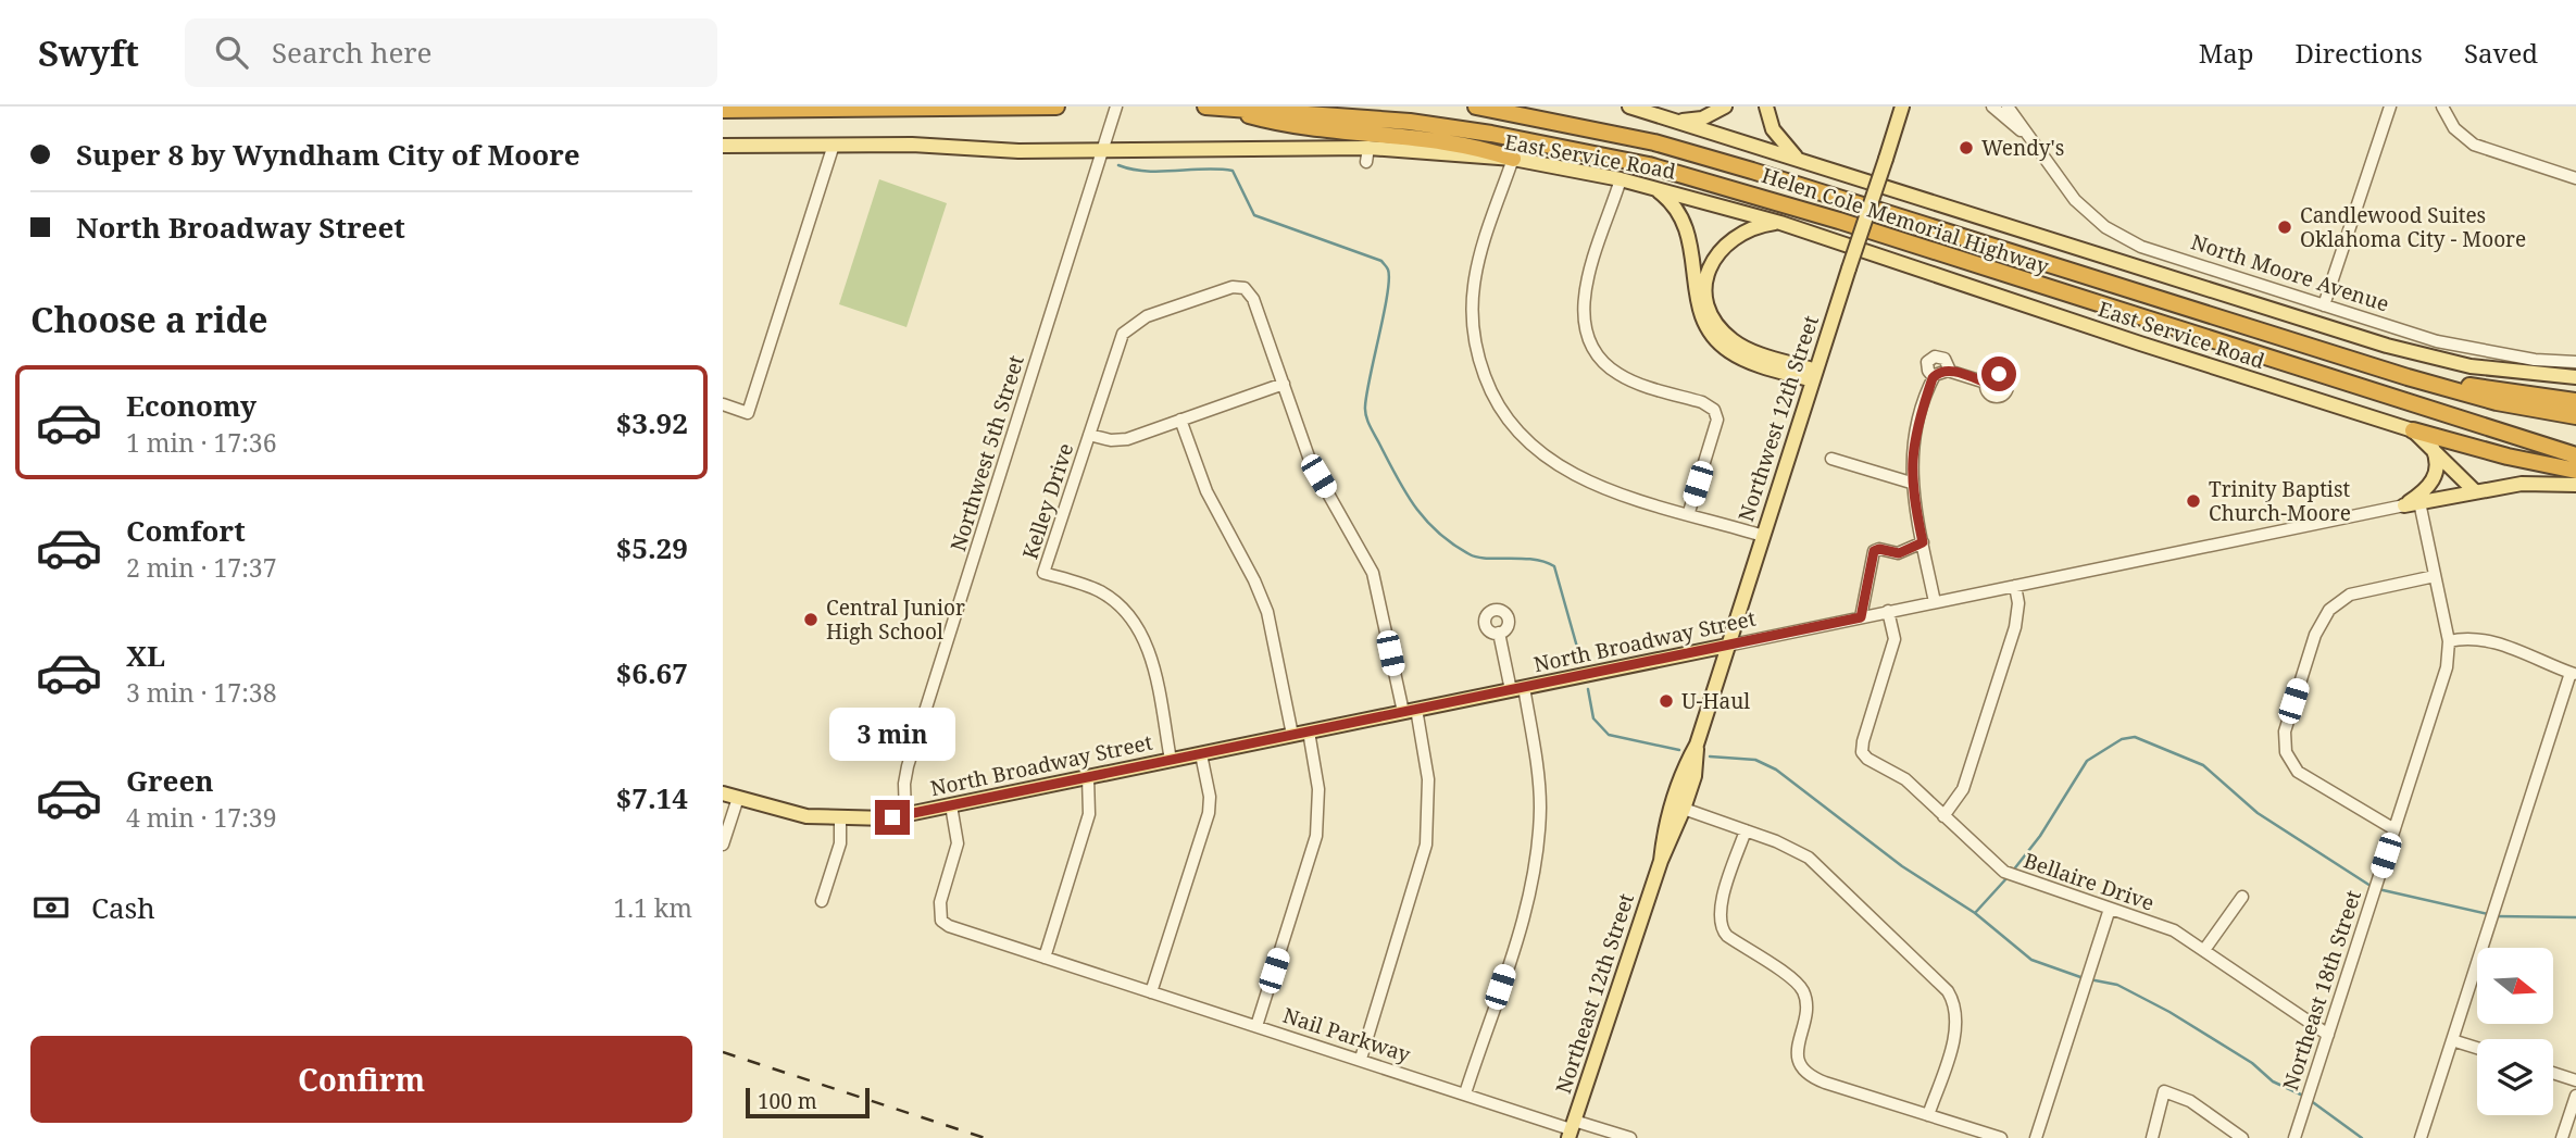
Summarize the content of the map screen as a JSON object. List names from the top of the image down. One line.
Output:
{"streets":{"highway":["Helen Cole Memorial Highway"],"main road":["East Service Road","Northwest 12th Street","North Broadway Street","Northeast 12th Street"],"street":["North Moore Avenue","Northwest 5th Street","Kelley Drive","Bellaire Drive","Northeast 18th Street","Nail Parkway"]},"crossings":[["East Service Road","Northwest 5th Street"],["East Service Road","North Broadway Street"],["Northwest 12th Street","North Broadway Street"],["Northwest 12th Street","Northeast 12th Street"],["Northwest 5th Street","North Broadway Street"],["Kelley Drive","North Broadway Street"],["North Broadway Street","Bellaire Drive"],["North Broadway Street","Northeast 18th Street"],["North Broadway Street","Nail Parkway"],["Bellaire Drive","Northeast 18th Street"],["Northeast 12th Street","Nail Parkway"]],"places":["Wendy's","Candlewood Suites Oklahoma City - Moore","Trinity Baptist Church-Moore","Central Junior High School","U-Haul"],"scale_bar":"100 m","north":"right","page":{"header":"Swyft","search":"Search here","nav":["Map","Directions","Saved"],"banner":["Super 8 by Wyndham City of Moore","North Broadway Street"],"heading":"Choose a ride","list":[{"name":"Economy","note":"1 min · 17:36","value":"$3.92"},{"name":"Comfort","note":"2 min · 17:37","value":"$5.29"},{"name":"XL","note":"3 min · 17:38","value":"$6.67"},{"name":"Green","note":"4 min · 17:39","value":"$7.14"}],"bubble":"3 min","pay":["Cash","1.1 km"],"buttons":"Confirm","scale":"100 m"}}
